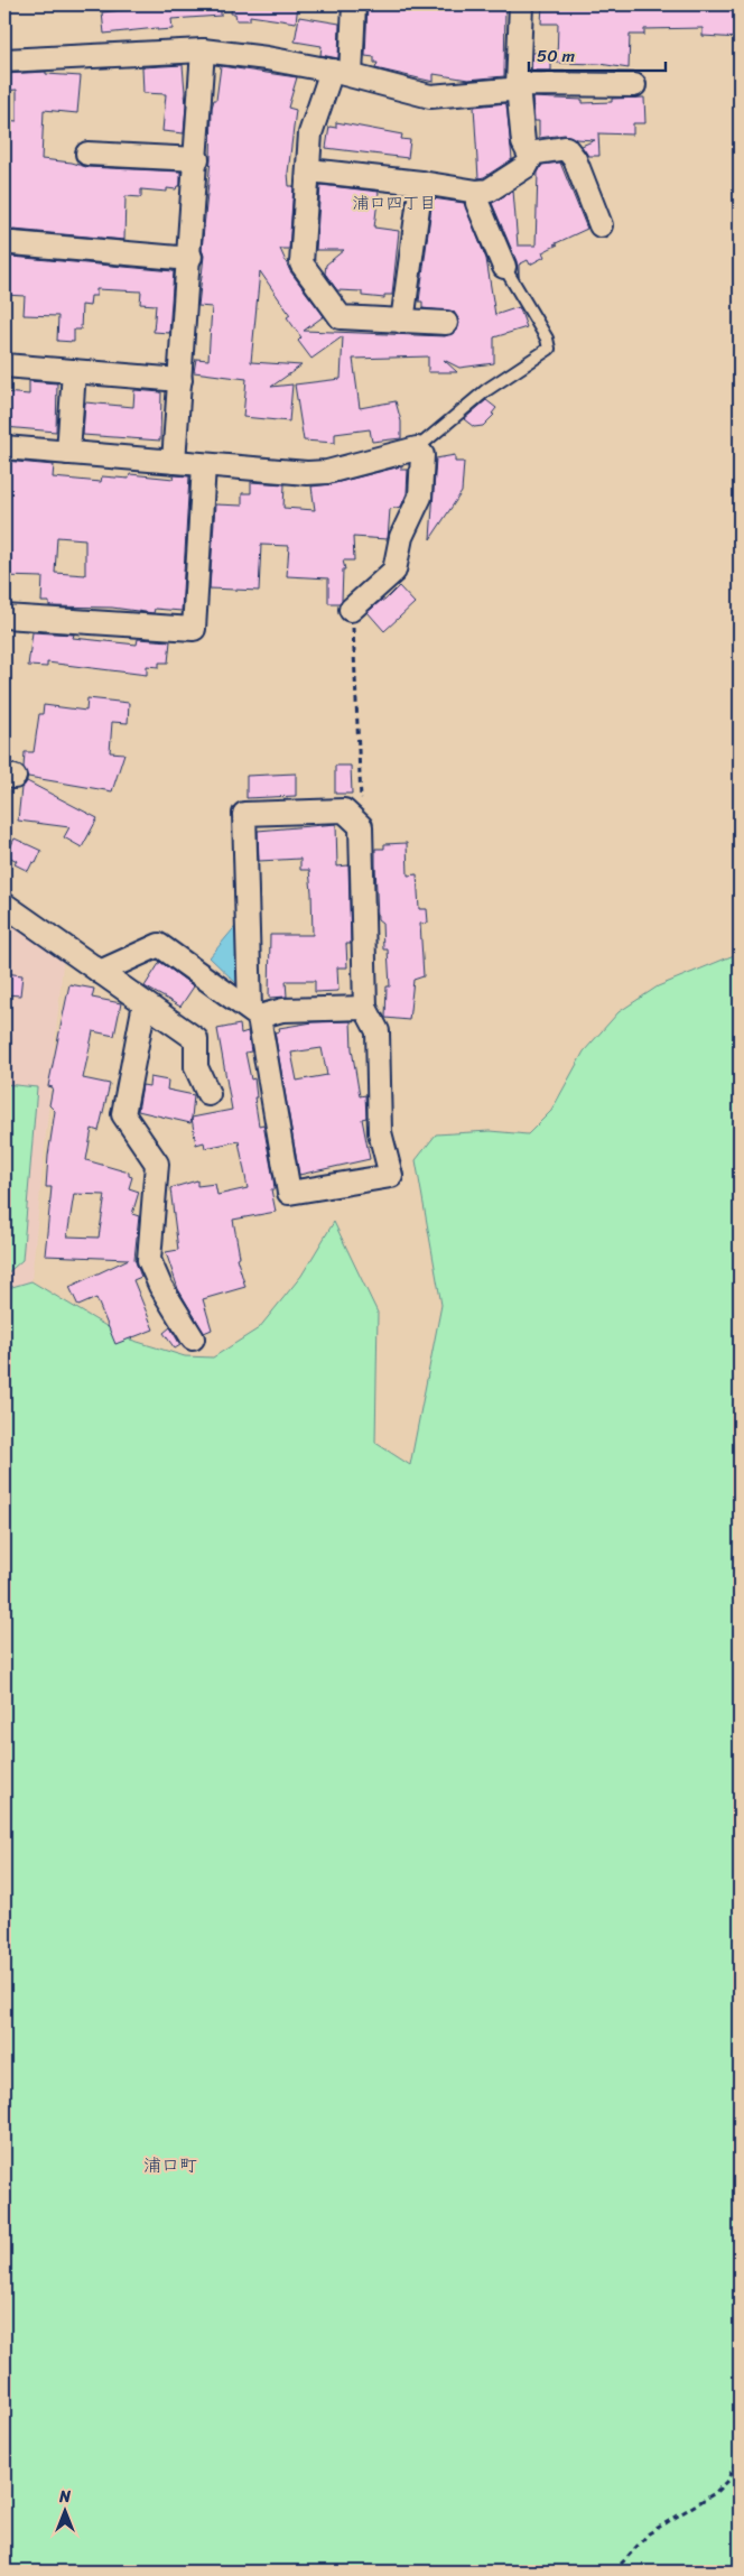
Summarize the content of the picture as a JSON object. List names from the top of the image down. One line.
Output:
{"districts":["浦口四丁目","浦口町"],"scale_bar":"50 m","north":"top"}
